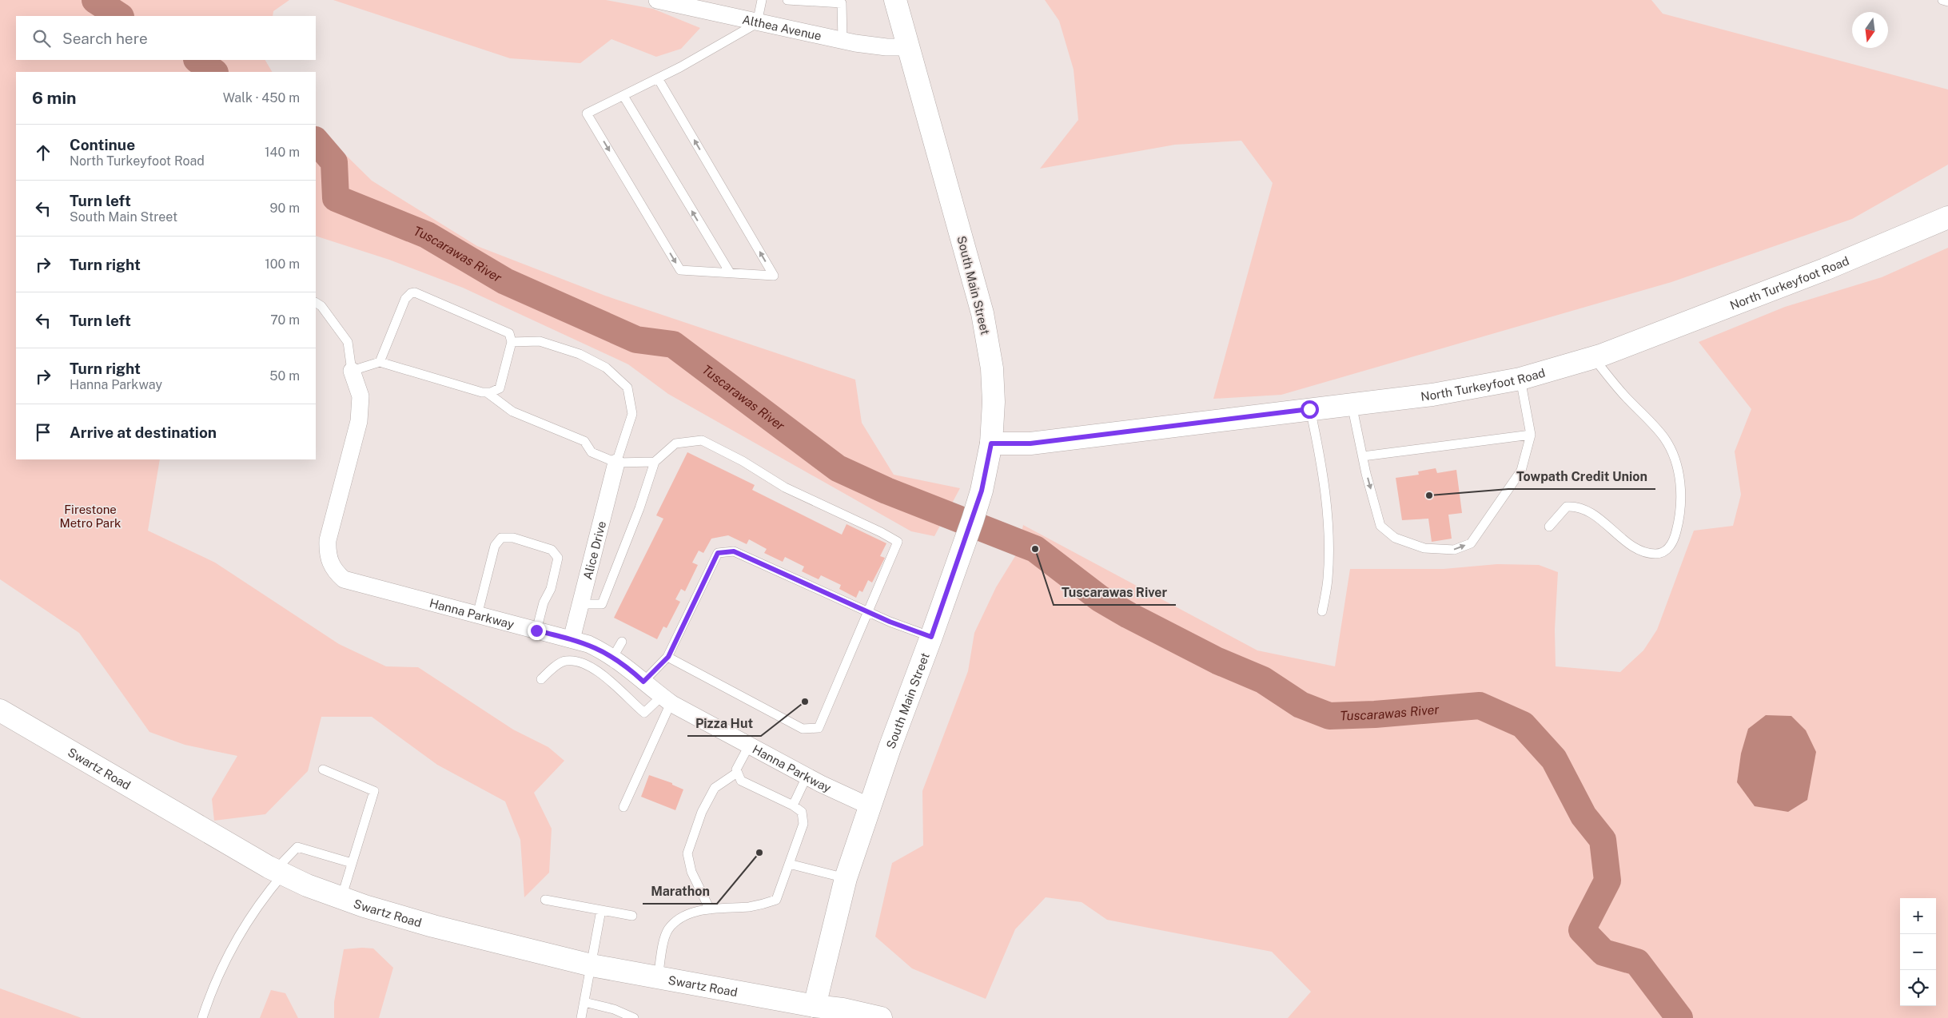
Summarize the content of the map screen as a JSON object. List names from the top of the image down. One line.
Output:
{"streets":{"main road":["North Turkeyfoot Road","South Main Street","Swartz Road"],"street":["Althea Avenue","Alice Drive","Hanna Parkway"]},"crossings":[["Althea Avenue","South Main Street"],["North Turkeyfoot Road","South Main Street"],["South Main Street","Hanna Parkway"],["South Main Street","Swartz Road"],["Alice Drive","Hanna Parkway"]],"water":["Tuscarawas River"],"parks":["Firestone Metro Park"],"places":["Towpath Credit Union","Tuscarawas River","Pizza Hut","Marathon"],"north":"bottom","page":{"search":"Search here","heading":["6 min","Walk · 450 m"],"list":[["Continue","North Turkeyfoot Road","140 m"],["Turn left","South Main Street","90 m"],["Turn right","100 m"],["Turn left","70 m"],["Turn right","Hanna Parkway","50 m"],"Arrive at destination"],"map_buttons":["+","−"]}}
